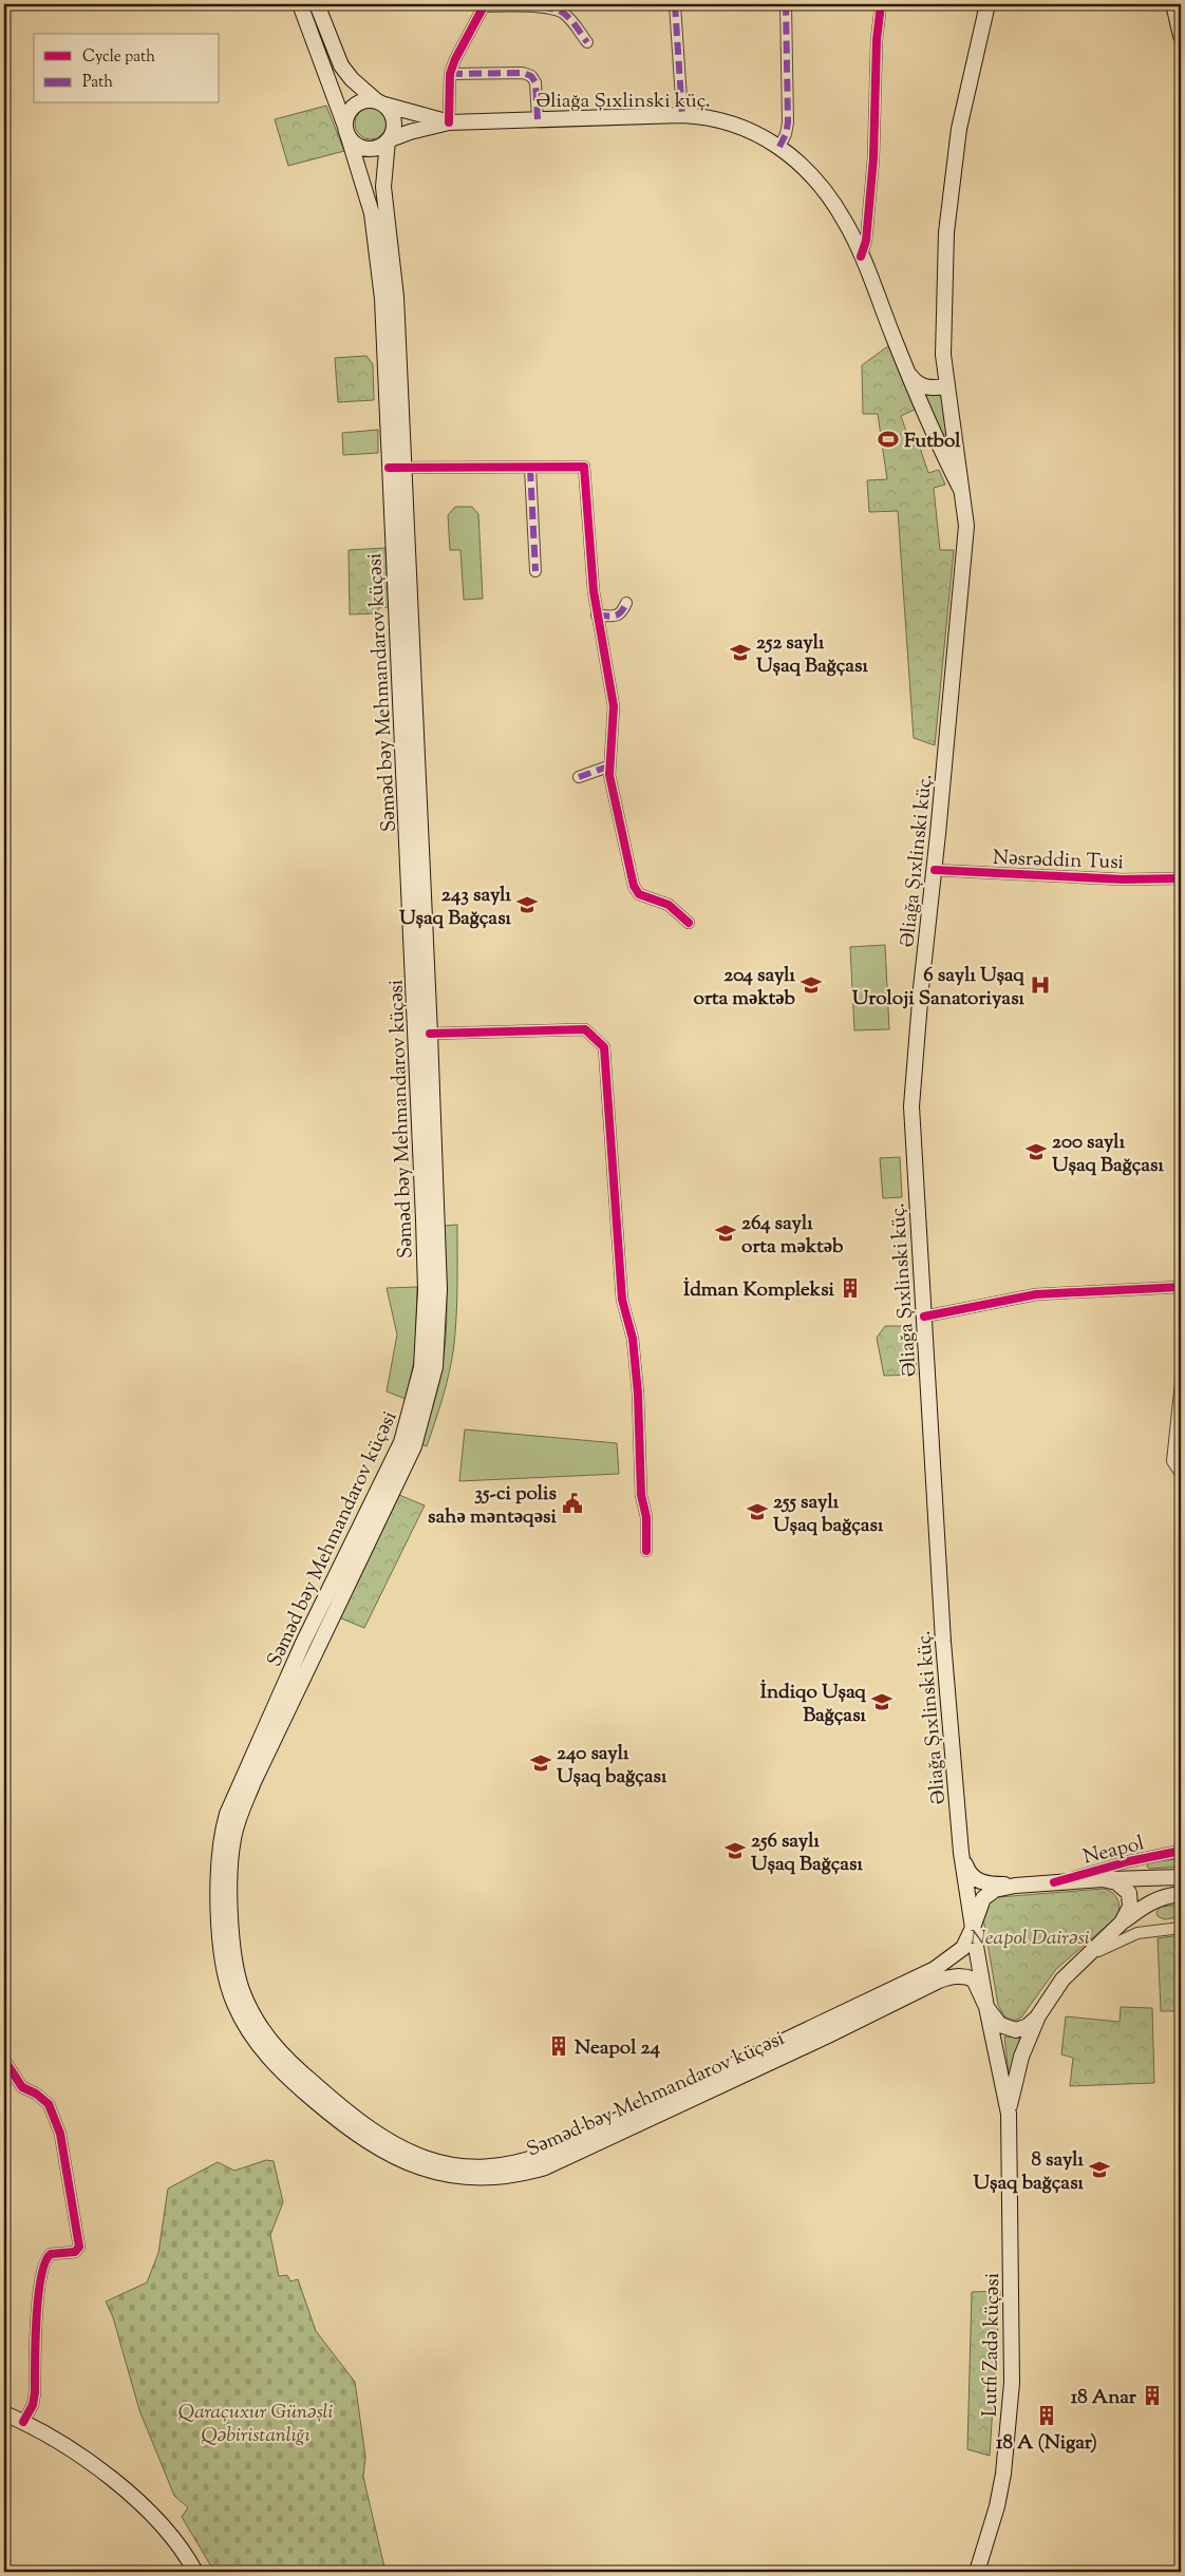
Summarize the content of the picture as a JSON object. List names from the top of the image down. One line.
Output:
{"streets":{"main road":["Əliağa Şıxlinski küç.","Səməd bəy Mehmandarov küçəsi","Lutfi Zadə küçəsi"],"street":["Nəsrəddin Tusi","Neapol"]},"crossings":[["Əliağa Şıxlinski küç.","Səməd bəy Mehmandarov küçəsi"],["Əliağa Şıxlinski küç.","Nəsrəddin Tusi"]],"parks":["Neapol Dairəsi","Qaraçuxur Günəşli Qəbiristanlığı"],"places":{"sports":["Futbol"],"school or university":["252 saylı Uşaq Bağçası","243 saylı Uşaq Bağçası","204 saylı orta məktəb","200 saylı Uşaq Bağçası","264 saylı orta məktəb","255 saylı Uşaq bağçası","İndiqo Uşaq Bağçası","240 saylı Uşaq bağçası","256 saylı Uşaq Bağçası","8 saylı Uşaq bağçası"],"hospital":["6 saylı Uşaq Uroloji Sanatoriyası"],"building":["İdman Kompleksi","Neapol 24","18 Anar","18 A (Nigar)"],"public building":["35-ci polis sahə məntəqəsi"]},"legend":["Cycle path","Path"]}
